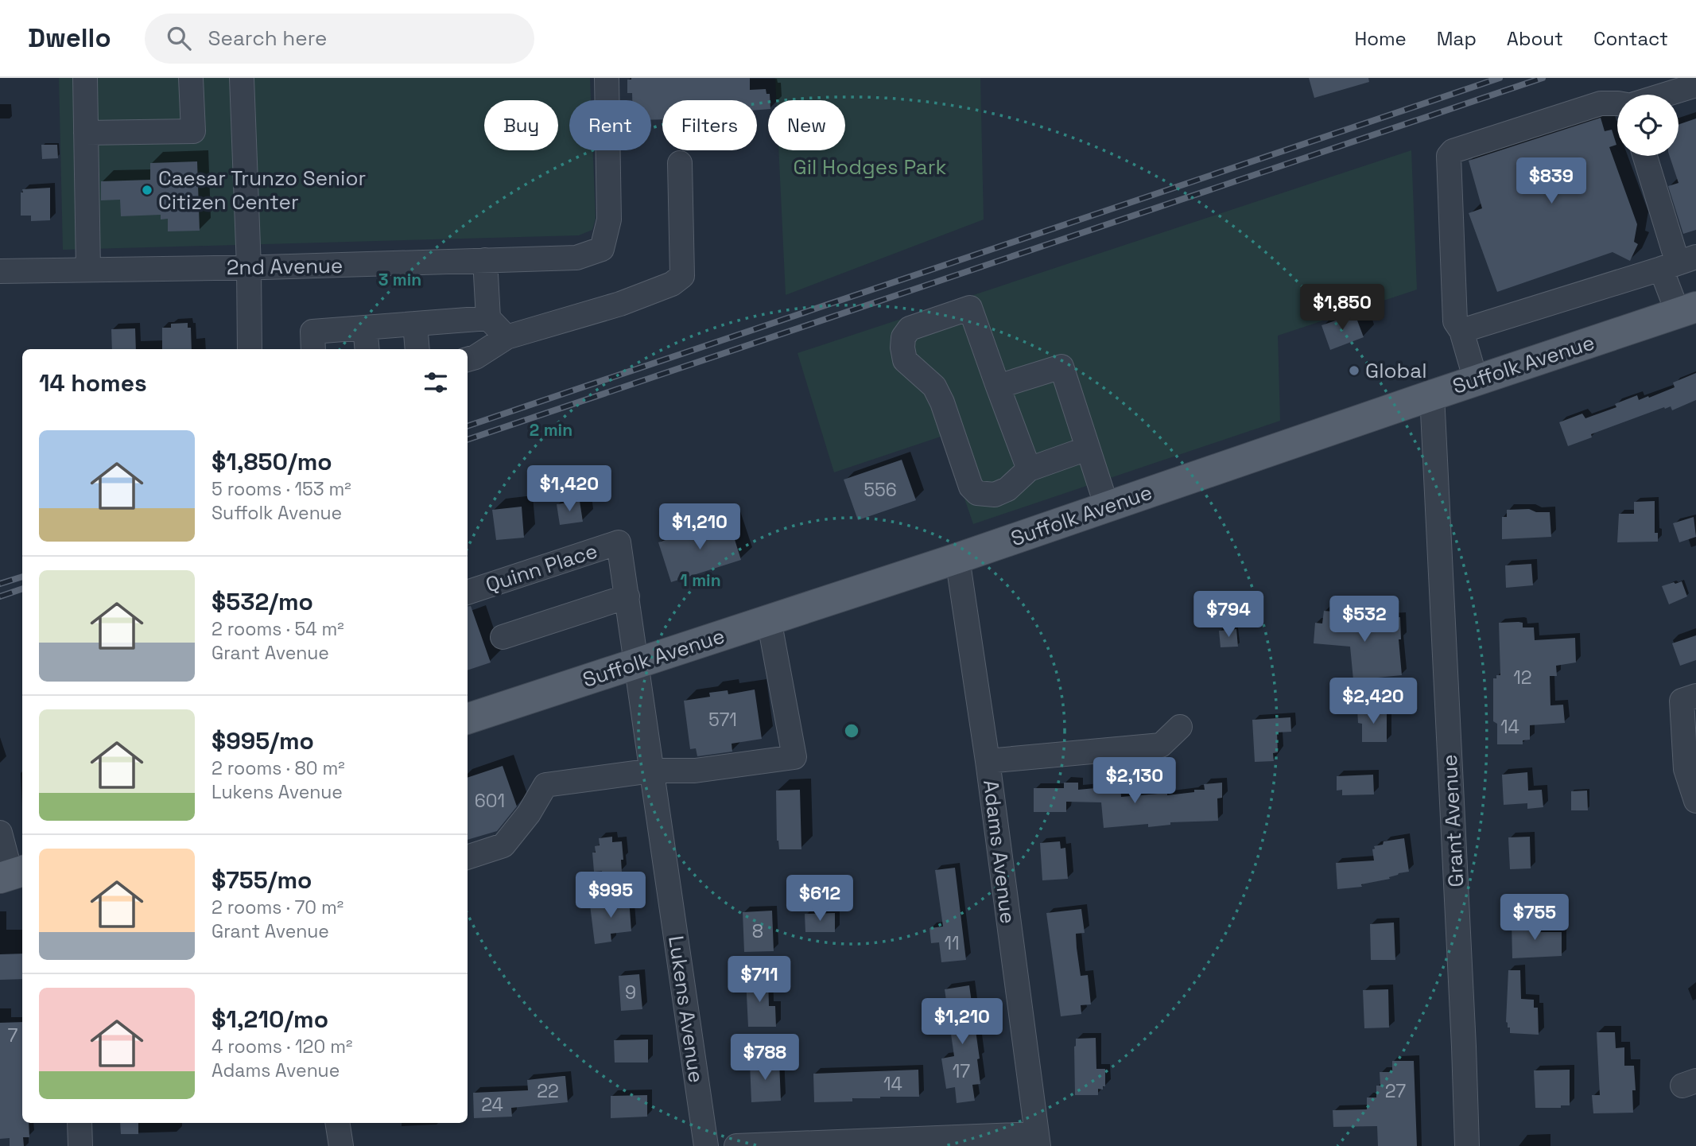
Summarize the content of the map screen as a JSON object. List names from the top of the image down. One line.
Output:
{"streets":{"main road":["Suffolk Avenue"],"street":["2nd Avenue","Quinn Place","Grant Avenue","Adams Avenue","Lukens Avenue"]},"crossings":[["Suffolk Avenue","Grant Avenue"],["Suffolk Avenue","Adams Avenue"],["Suffolk Avenue","Lukens Avenue"],["Quinn Place","Lukens Avenue"]],"parks":["Gil Hodges Park"],"places":["Caesar Trunzo Senior Citizen Center","Global"],"house_numbers":["556","12","571","14","601","8","11","9","7","17","14","22","27","24"],"page":{"header":"Dwello","search":"Search here","nav":["Home","Map","About","Contact"],"chip":["Buy","Rent","Filters","New"],"price":["$839","$1,850","$1,420","$1,210","$794","$532","$2,420","$2,130","$995","$612","$755","$711","$1,210","$788"],"heading":"14 homes","list":[{"name":"$1,850/mo","note":"5 rooms · 153 m² · Suffolk Avenue"},{"name":"$532/mo","note":"2 rooms · 54 m² · Grant Avenue"},{"name":"$995/mo","note":"2 rooms · 80 m² · Lukens Avenue"},{"name":"$755/mo","note":"2 rooms · 70 m² · Grant Avenue"},{"name":"$1,210/mo","note":"4 rooms · 120 m² · Adams Avenue"}]},"rings":["3 min","2 min","1 min"]}
